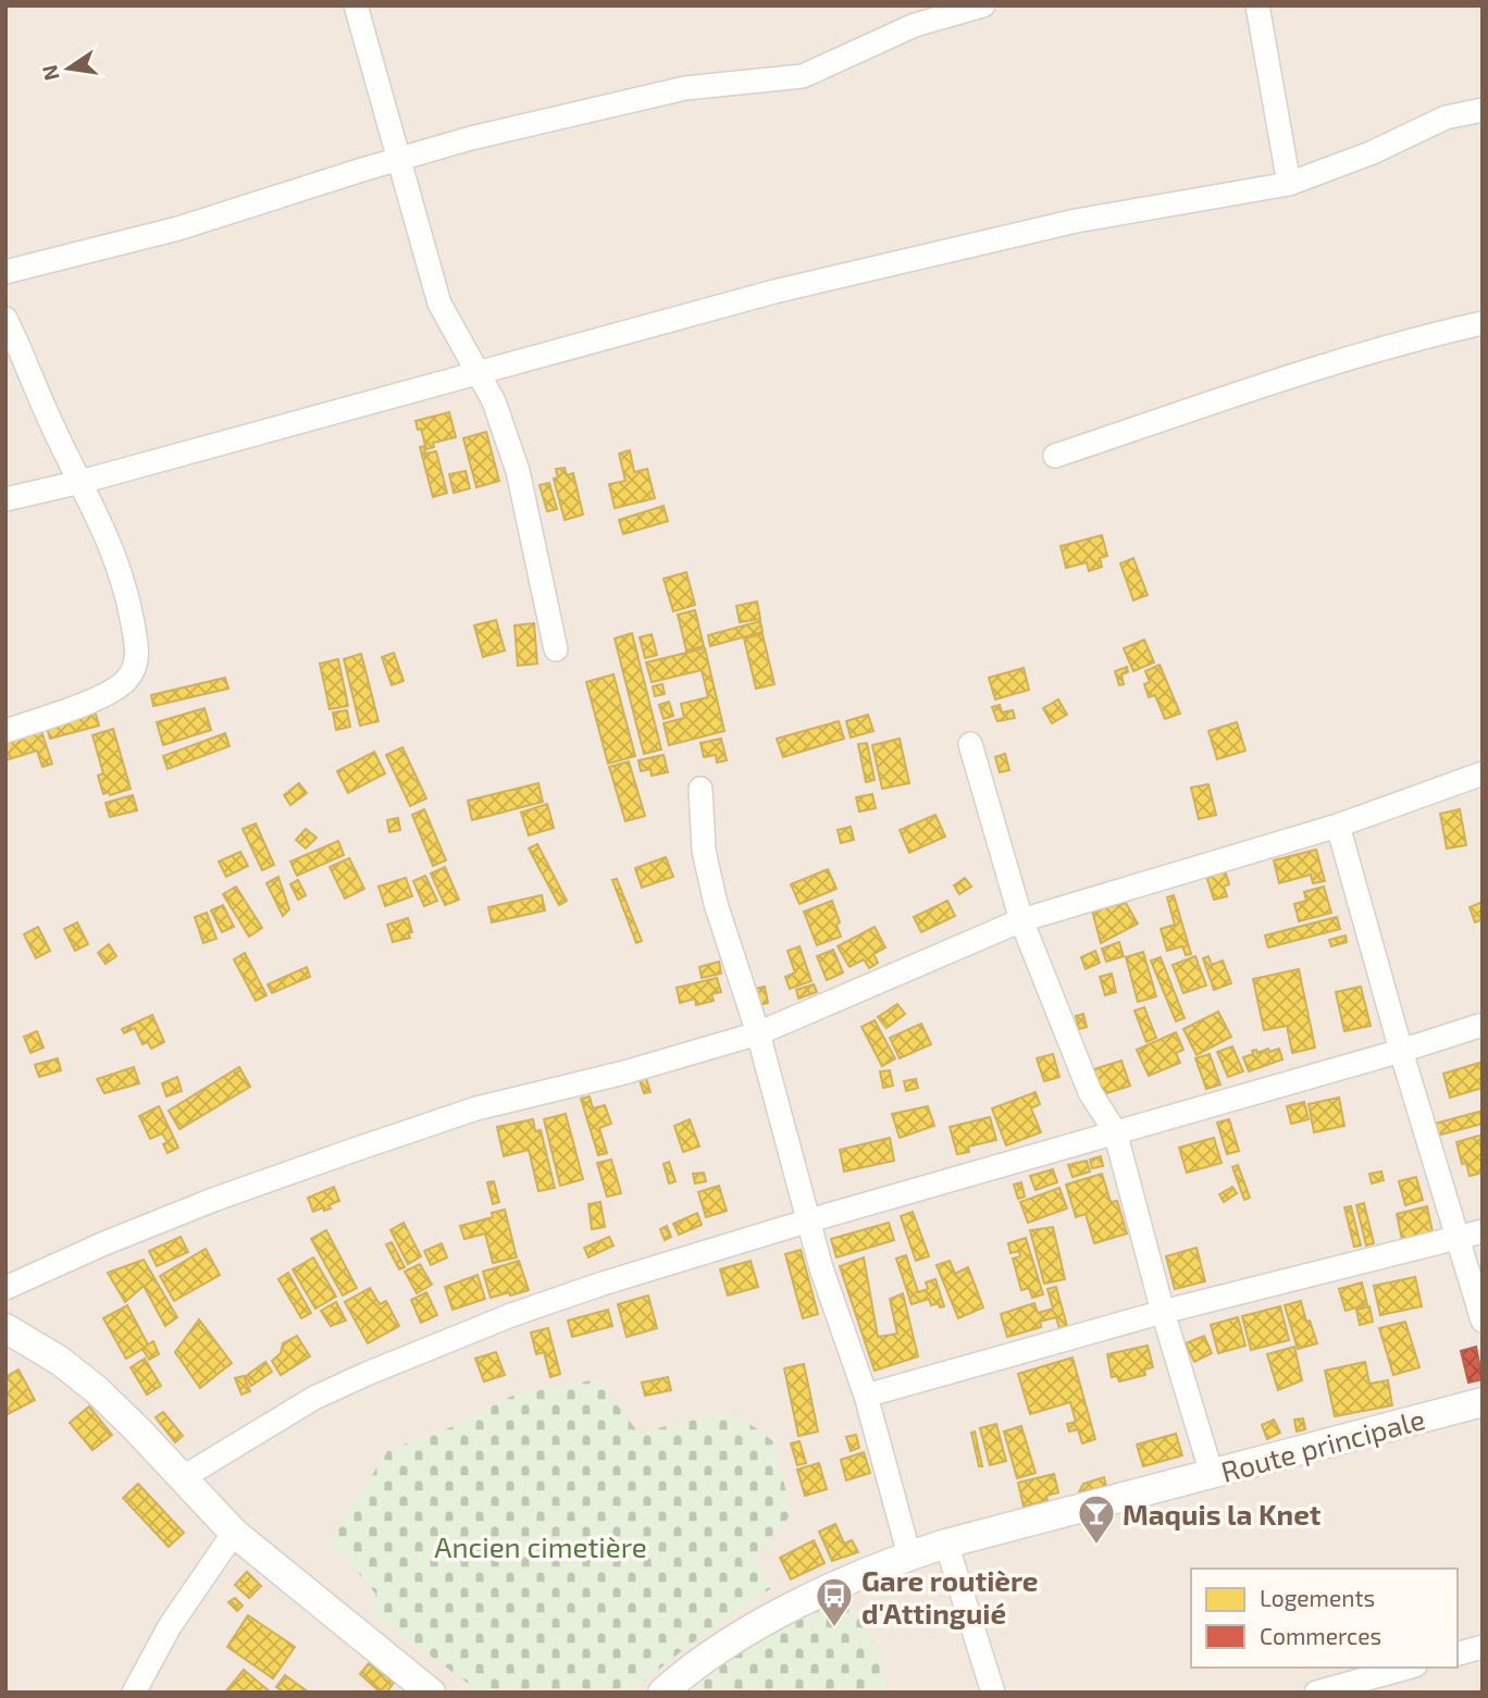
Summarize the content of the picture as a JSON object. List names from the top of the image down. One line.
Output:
{"streets":{"street":["Route principale"]},"parks":["Ancien cimetière"],"places":{"bar":["Maquis la Knet"],"bus stop":["Gare routière d'Attinguié"]},"legend":["Logements","Commerces"],"north":"left"}
